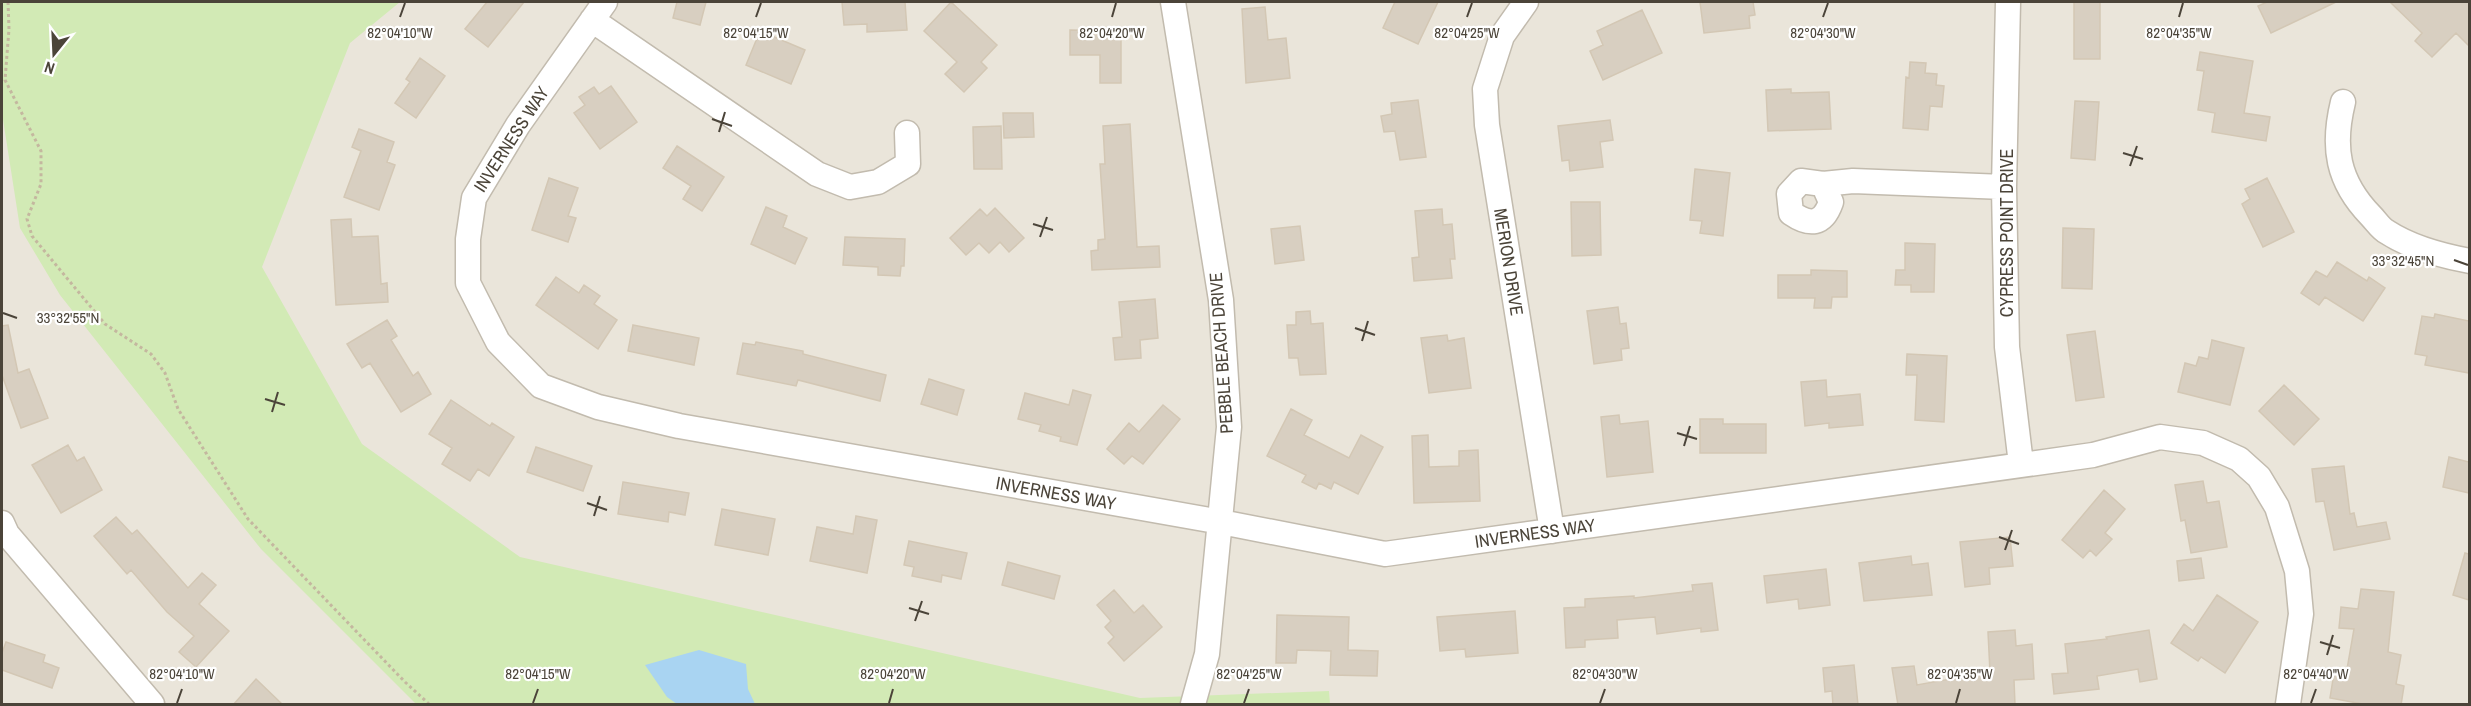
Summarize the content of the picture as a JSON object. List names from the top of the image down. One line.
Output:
{"streets":{"street":["INVERNESS WAY","CYPRESS POINT DRIVE","MERION DRIVE","PEBBLE BEACH DRIVE"]},"crossings":[["INVERNESS WAY","CYPRESS POINT DRIVE"],["INVERNESS WAY","MERION DRIVE"],["INVERNESS WAY","PEBBLE BEACH DRIVE"]],"north":"bottom","coordinates":["82°04'10\"W","82°04'15\"W","82°04'20\"W","82°04'25\"W","82°04'30\"W","82°04'35\"W","33°32'45\"N","33°32'55\"N","82°04'40\"W"]}
